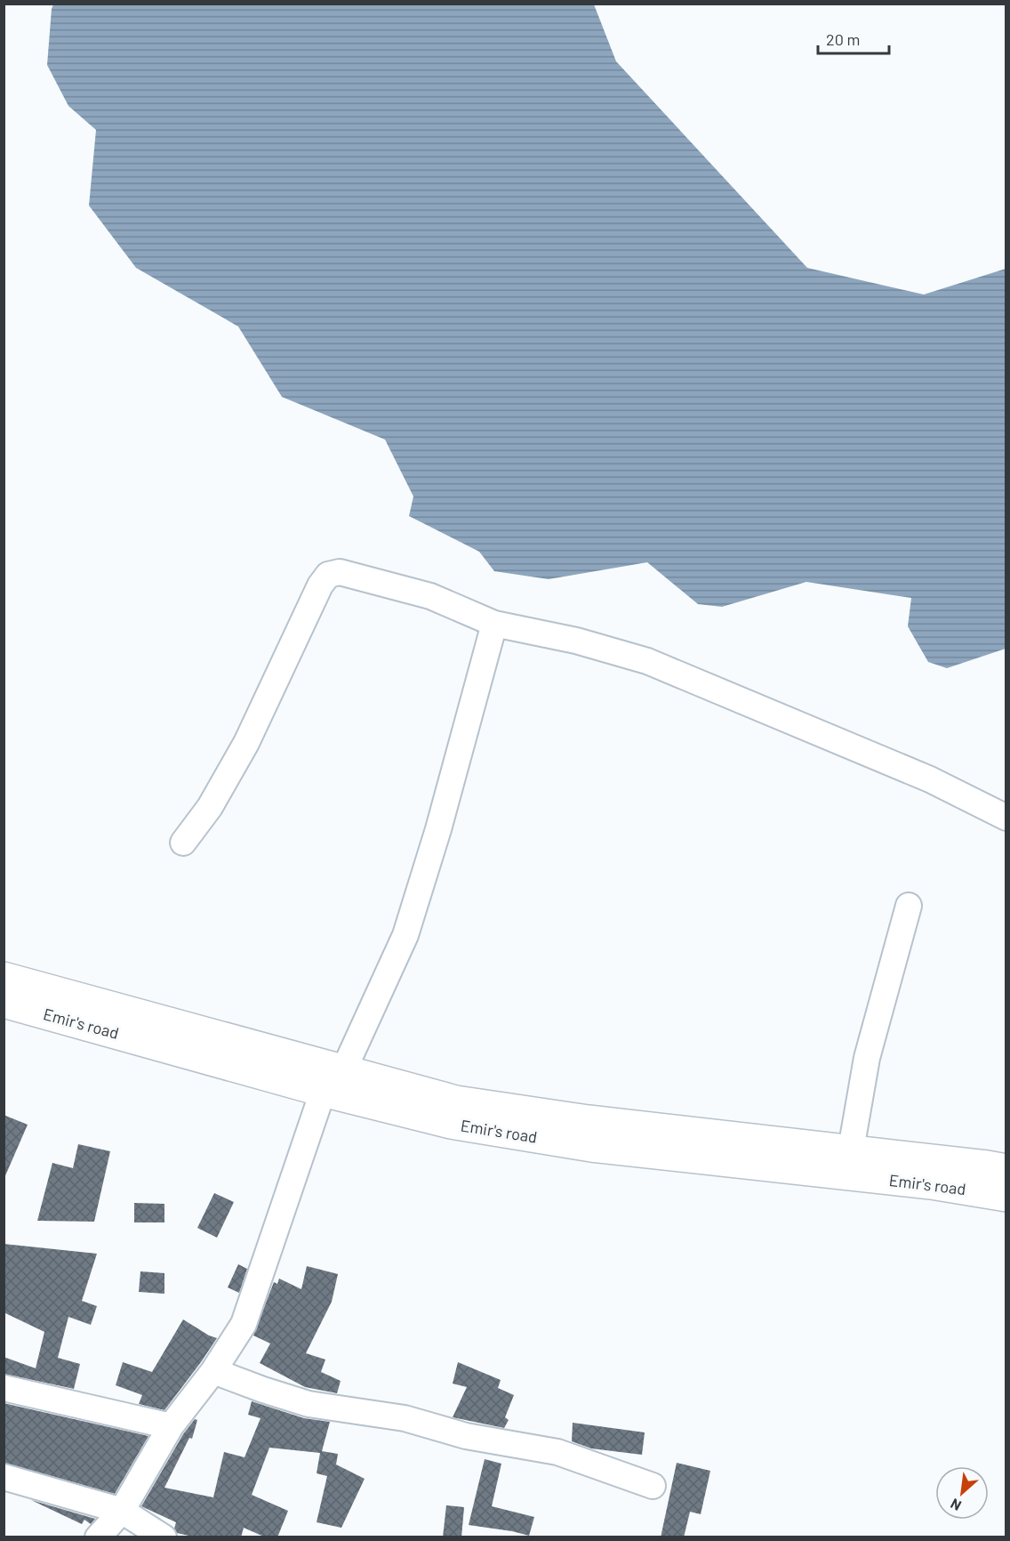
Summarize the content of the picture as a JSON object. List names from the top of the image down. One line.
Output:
{"streets":{"main road":["Emir's road"]},"scale_bar":"20 m","north":"bottom left"}
